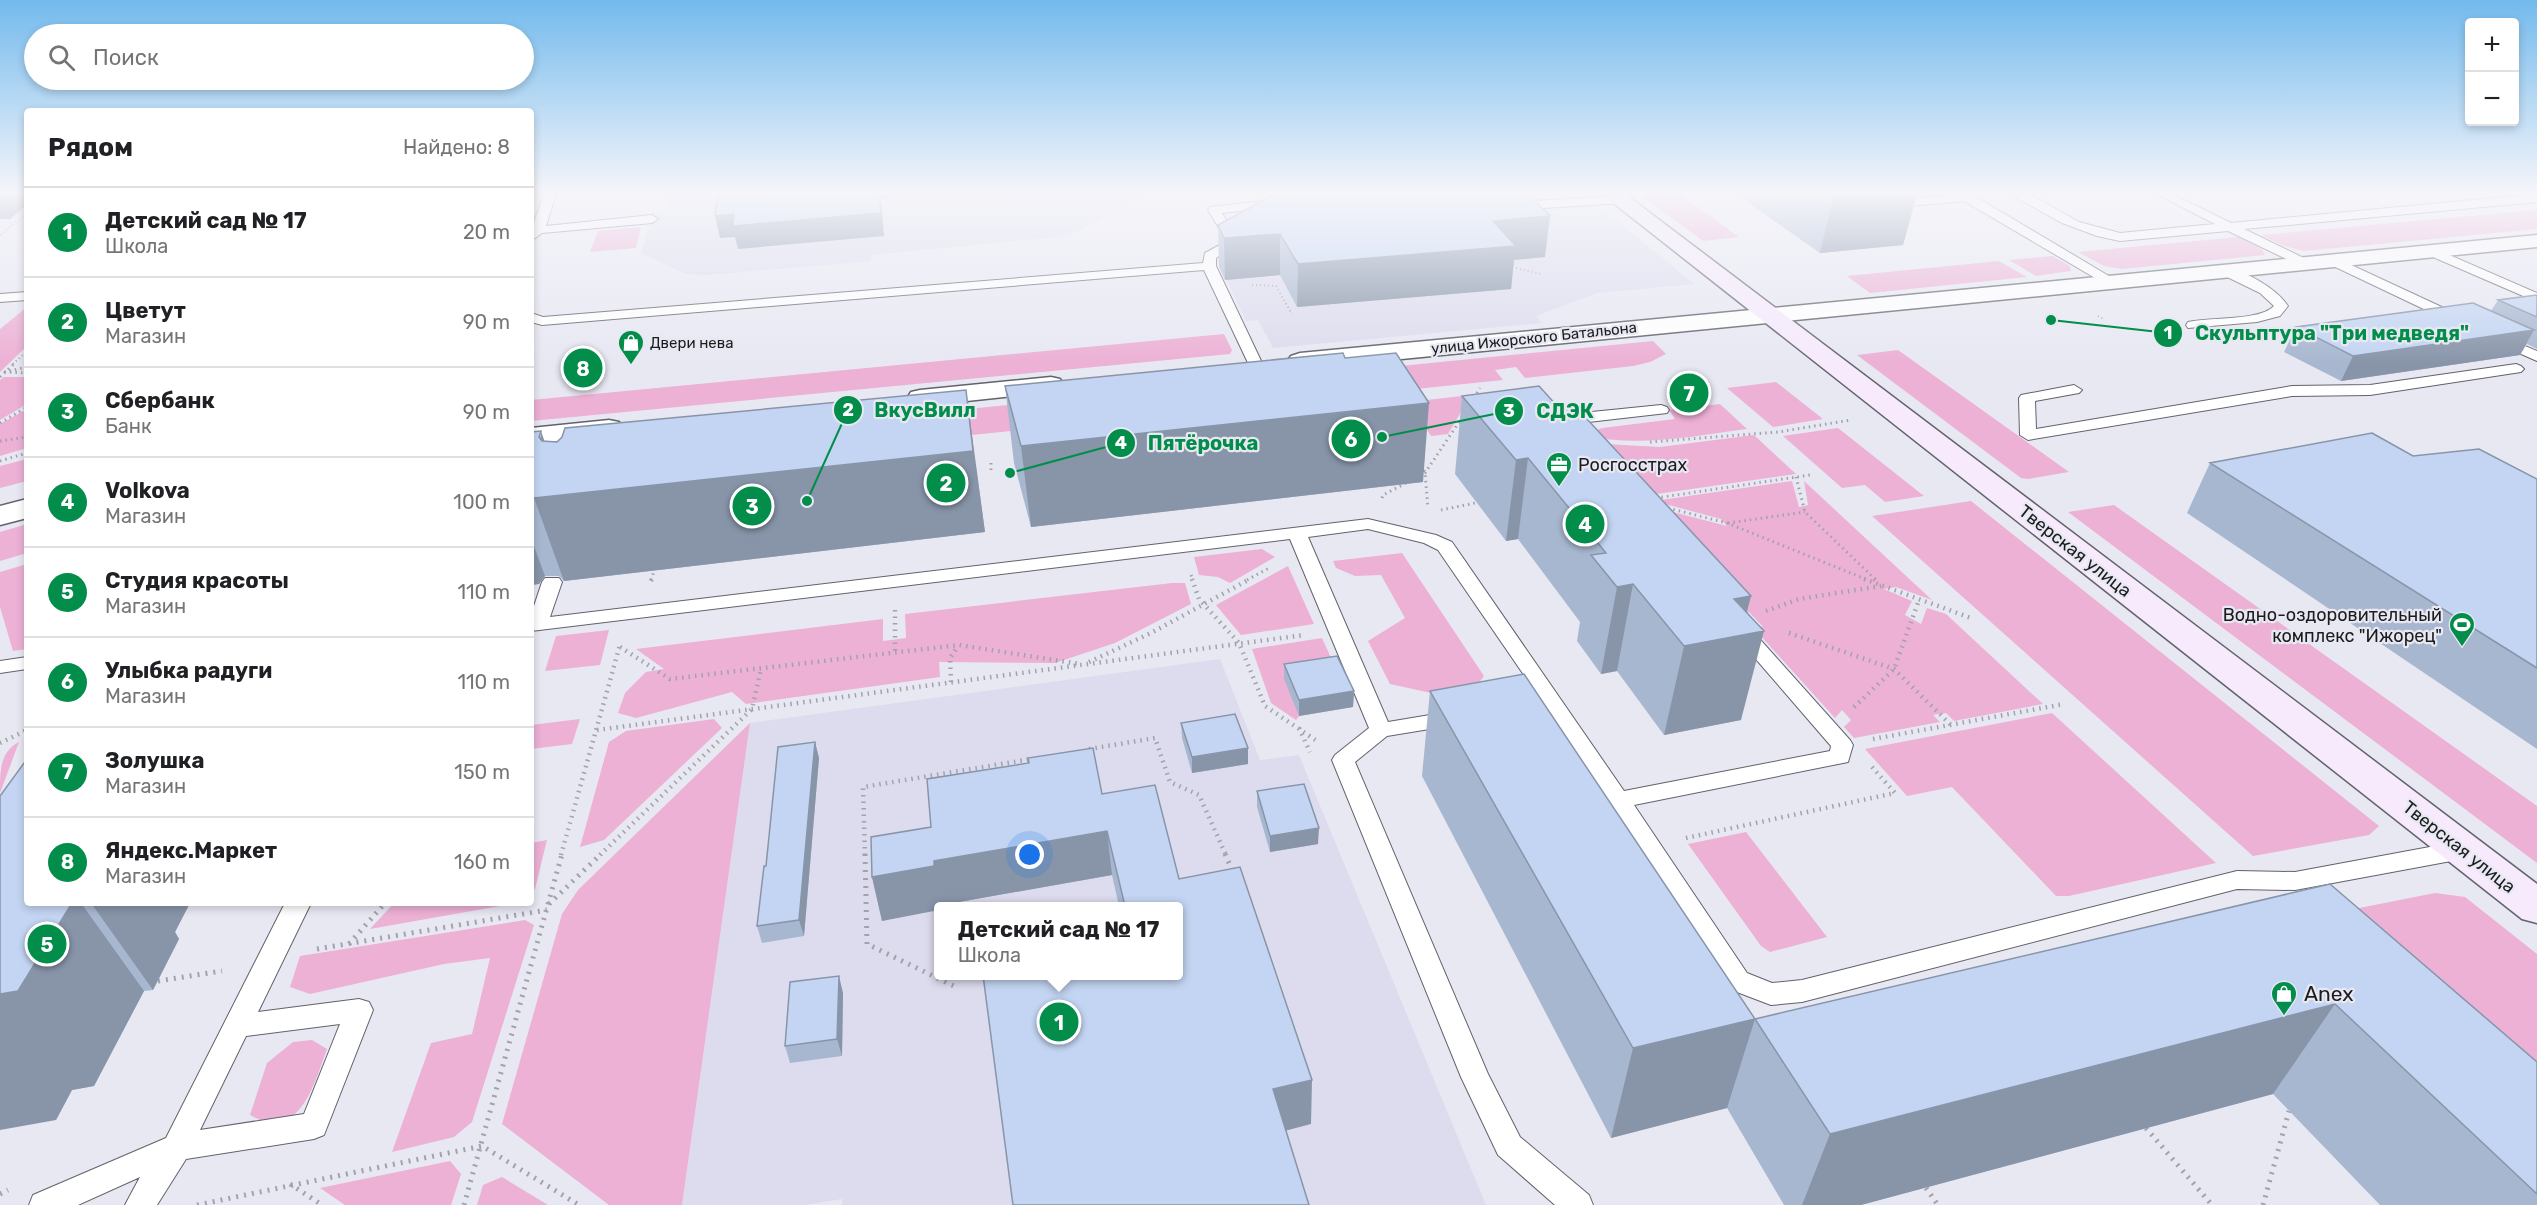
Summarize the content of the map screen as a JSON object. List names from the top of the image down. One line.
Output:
{"streets":{"main road":["Тверская улица"],"street":["улица Ижорского Батальона"]},"crossings":[["улица Ижорского Батальона","Тверская улица"]],"places":{"other":["Скульптура \"Три медведя\"","СДЭК","Пятёрочка","ВкусВилл"],"shop":["Двери нева","Anex"],"office":["Росгосстрах"],"sports":["Водно-оздоровительный комплекс \"Ижорец\""]},"page":{"map_buttons":["+","−"],"search":"Поиск","heading":["Рядом","Найдено: 8"],"list":[{"mark":"1","name":"Детский сад № 17","note":"Школа","value":"20 m"},{"mark":"2","name":"Цветут","note":"Магазин","value":"90 m"},{"mark":"3","name":"Сбербанк","note":"Банк","value":"90 m"},{"mark":"4","name":"Volkova","note":"Магазин","value":"100 m"},{"mark":"5","name":"Студия красоты","note":"Магазин","value":"110 m"},{"mark":"6","name":"Улыбка радуги","note":"Магазин","value":"110 m"},{"mark":"7","name":"Золушка","note":"Магазин","value":"150 m"},{"mark":"8","name":"Яндекс.Маркет","note":"Магазин","value":"160 m"}],"pins":["8","7","6","2","3","4","5","1"],"popup":["Детский сад № 17","Школа"]}}
